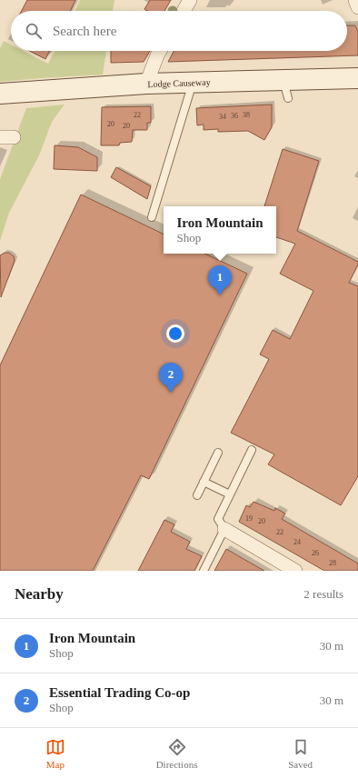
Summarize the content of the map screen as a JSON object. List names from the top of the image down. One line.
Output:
{"streets":{"main road":["Lodge Causeway"]},"house_numbers":["22","38","36","34","20","20","19","20","22","24","26","28"],"page":{"search":"Search here","popup":["Iron Mountain","Shop"],"pins":["1","2"],"heading":["Nearby","2 results"],"list":[{"mark":"1","name":"Iron Mountain","note":"Shop","value":"30 m"},{"mark":"2","name":"Essential Trading Co-op","note":"Shop","value":"30 m"}],"nav":["Map","Directions","Saved"]}}
